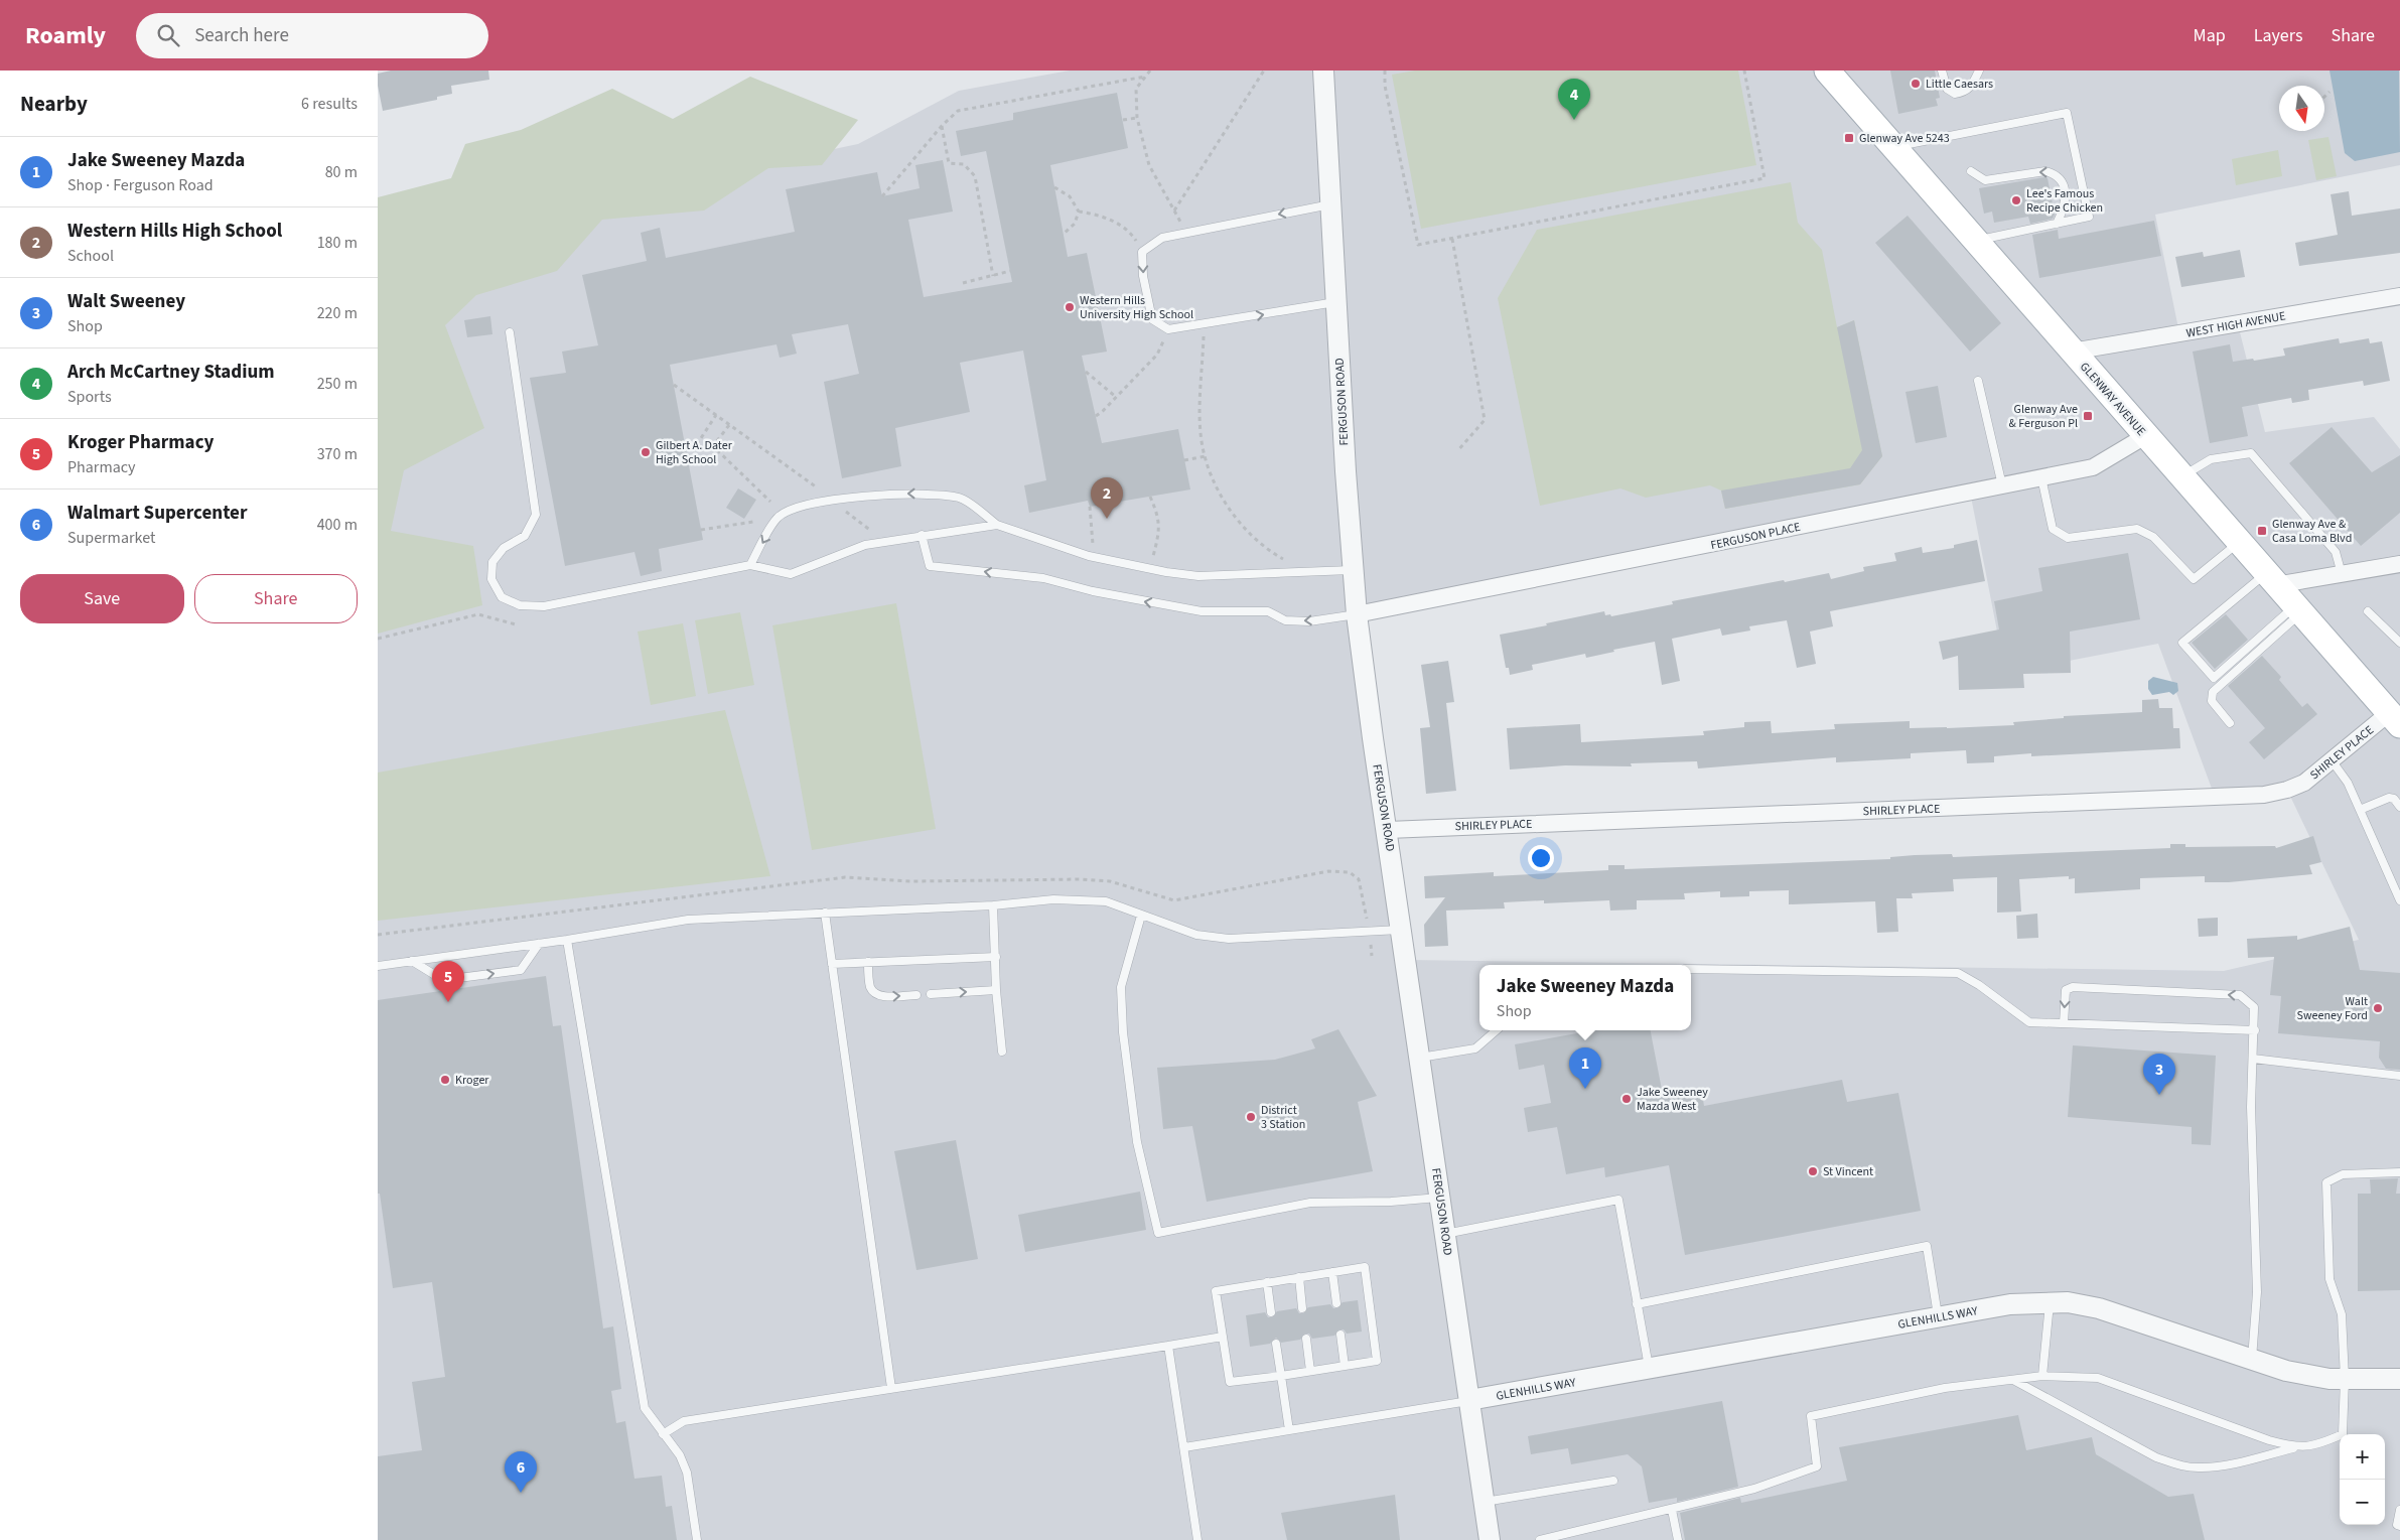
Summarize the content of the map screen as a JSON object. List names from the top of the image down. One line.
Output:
{"streets":{"main road":["GLENWAY AVENUE"],"street":["WEST HIGH AVENUE","FERGUSON ROAD","FERGUSON PLACE","SHIRLEY PLACE","GLENHILLS WAY"]},"crossings":[["WEST HIGH AVENUE","GLENWAY AVENUE"],["GLENWAY AVENUE","FERGUSON PLACE"],["GLENWAY AVENUE","SHIRLEY PLACE"],["FERGUSON ROAD","FERGUSON PLACE"],["FERGUSON ROAD","SHIRLEY PLACE"],["FERGUSON ROAD","GLENHILLS WAY"]],"places":{"other":["Little Caesars","Lee's Famous Recipe Chicken","Western Hills University High School","Gilbert A. Dater High School","Walt Sweeney Ford","Kroger","Jake Sweeney Mazda West","District 3 Station","St Vincent"],"transit":["Glenway Ave 5243","Glenway Ave & Ferguson Pl","Glenway Ave & Casa Loma Blvd"]},"north":"bottom","page":{"header":"Roamly","search":"Search here","nav":["Map","Layers","Share"],"heading":["Nearby","6 results"],"pins":["4","2","5","1","3","6"],"list":[{"mark":"1","name":"Jake Sweeney Mazda","note":"Shop · Ferguson Road","value":"80 m"},{"mark":"2","name":"Western Hills High School","note":"School","value":"180 m"},{"mark":"3","name":"Walt Sweeney","note":"Shop","value":"220 m"},{"mark":"4","name":"Arch McCartney Stadium","note":"Sports","value":"250 m"},{"mark":"5","name":"Kroger Pharmacy","note":"Pharmacy","value":"370 m"},{"mark":"6","name":"Walmart Supercenter","note":"Supermarket","value":"400 m"}],"buttons":["Save","Share"],"popup":["Jake Sweeney Mazda","Shop"],"map_buttons":["+","−"]}}
